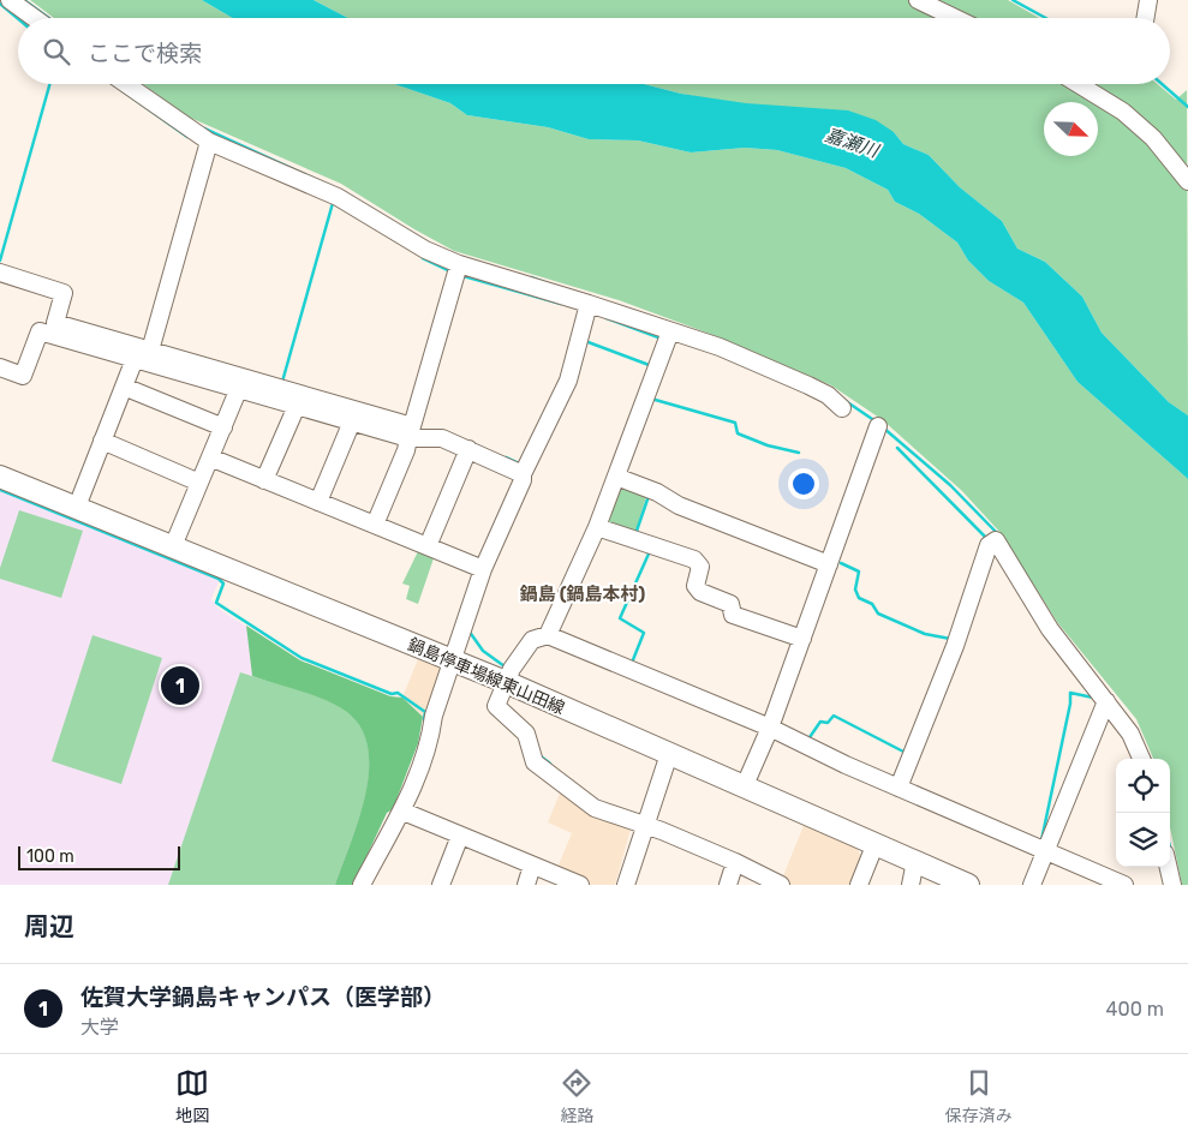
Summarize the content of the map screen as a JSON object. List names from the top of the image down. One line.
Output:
{"streets":{"main road":["鍋島停車場線東山田線"]},"districts":["鍋島 (鍋島本村)"],"water":["嘉瀬川"],"scale_bar":"100 m","north":"bottom right","page":{"search":"ここで検索","pins":"1","scale":"100 m","heading":"周辺","list":[{"mark":"1","name":"佐賀大学鍋島キャンパス（医学部）","note":"大学","value":"400 m"}],"nav":["地図","経路","保存済み"]}}
